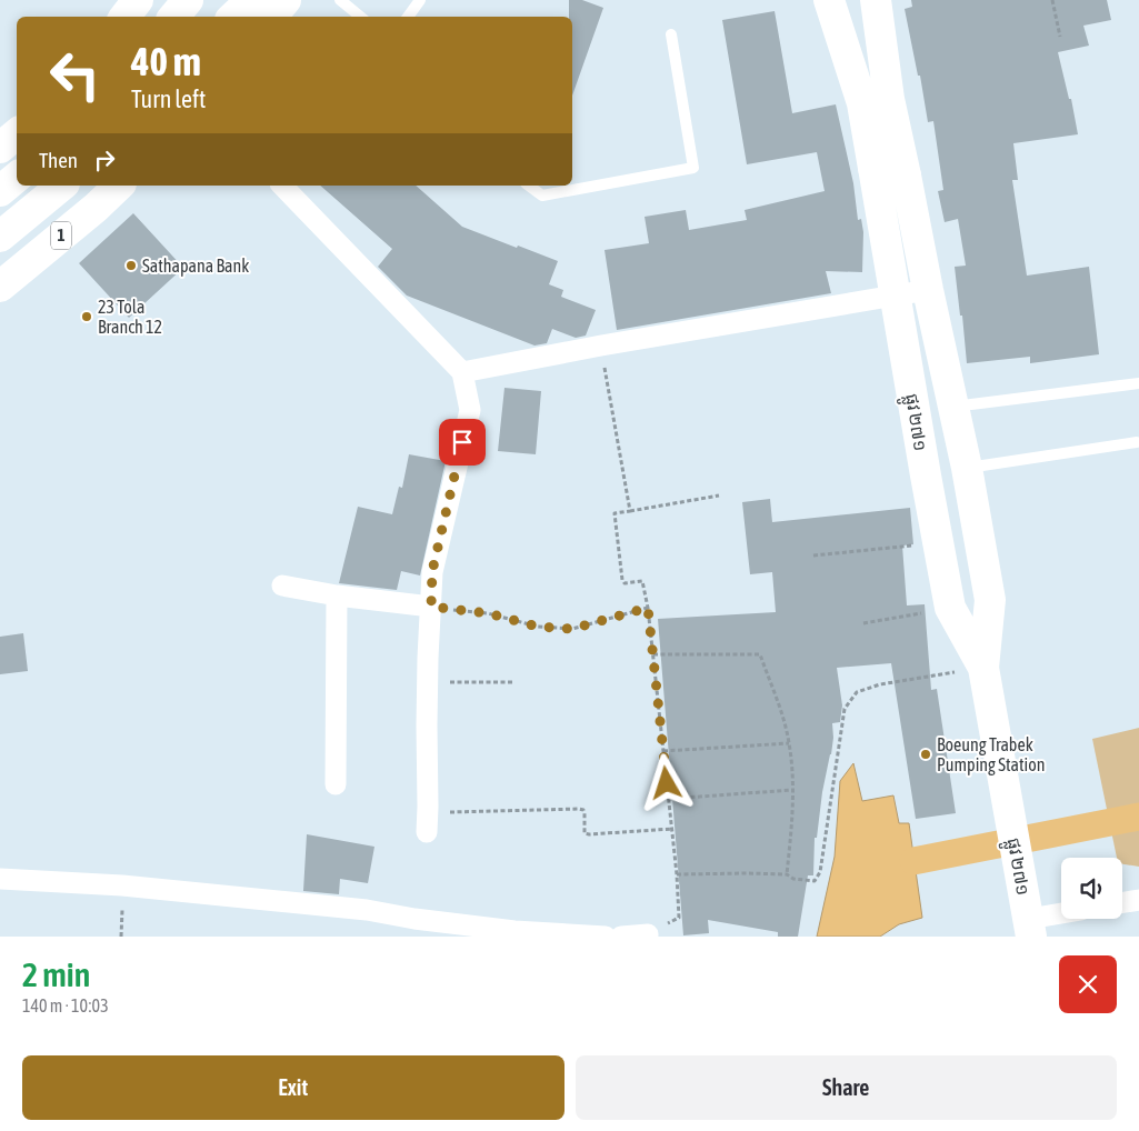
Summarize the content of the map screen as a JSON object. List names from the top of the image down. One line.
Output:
{"streets":{"main road":["1","ផ្លូវ ២៧១"]},"places":["Sathapana Bank","23 Tola Branch 12","Boeung Trabek Pumping Station"],"page":{"turn":["40 m","Turn left"],"then":"Then","heading":["2 min","140 m · 10:03"],"buttons":["Exit","Share"]}}
